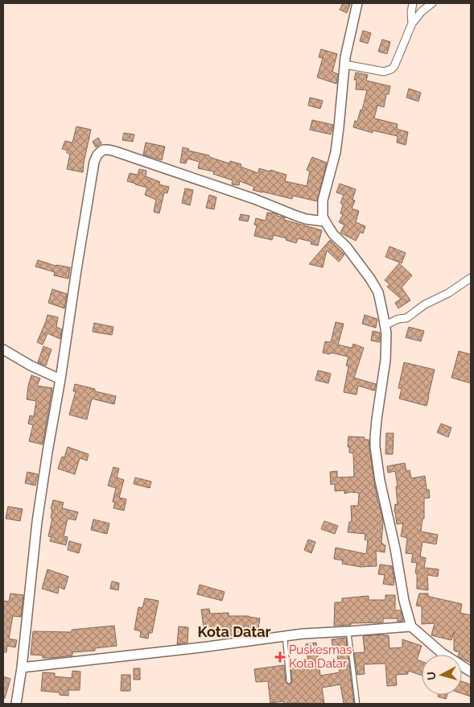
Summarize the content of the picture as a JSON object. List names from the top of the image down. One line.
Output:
{"districts":["Kota Datar"],"places":{"health":["Puskesmas Kota Datar"]},"north":"left"}
